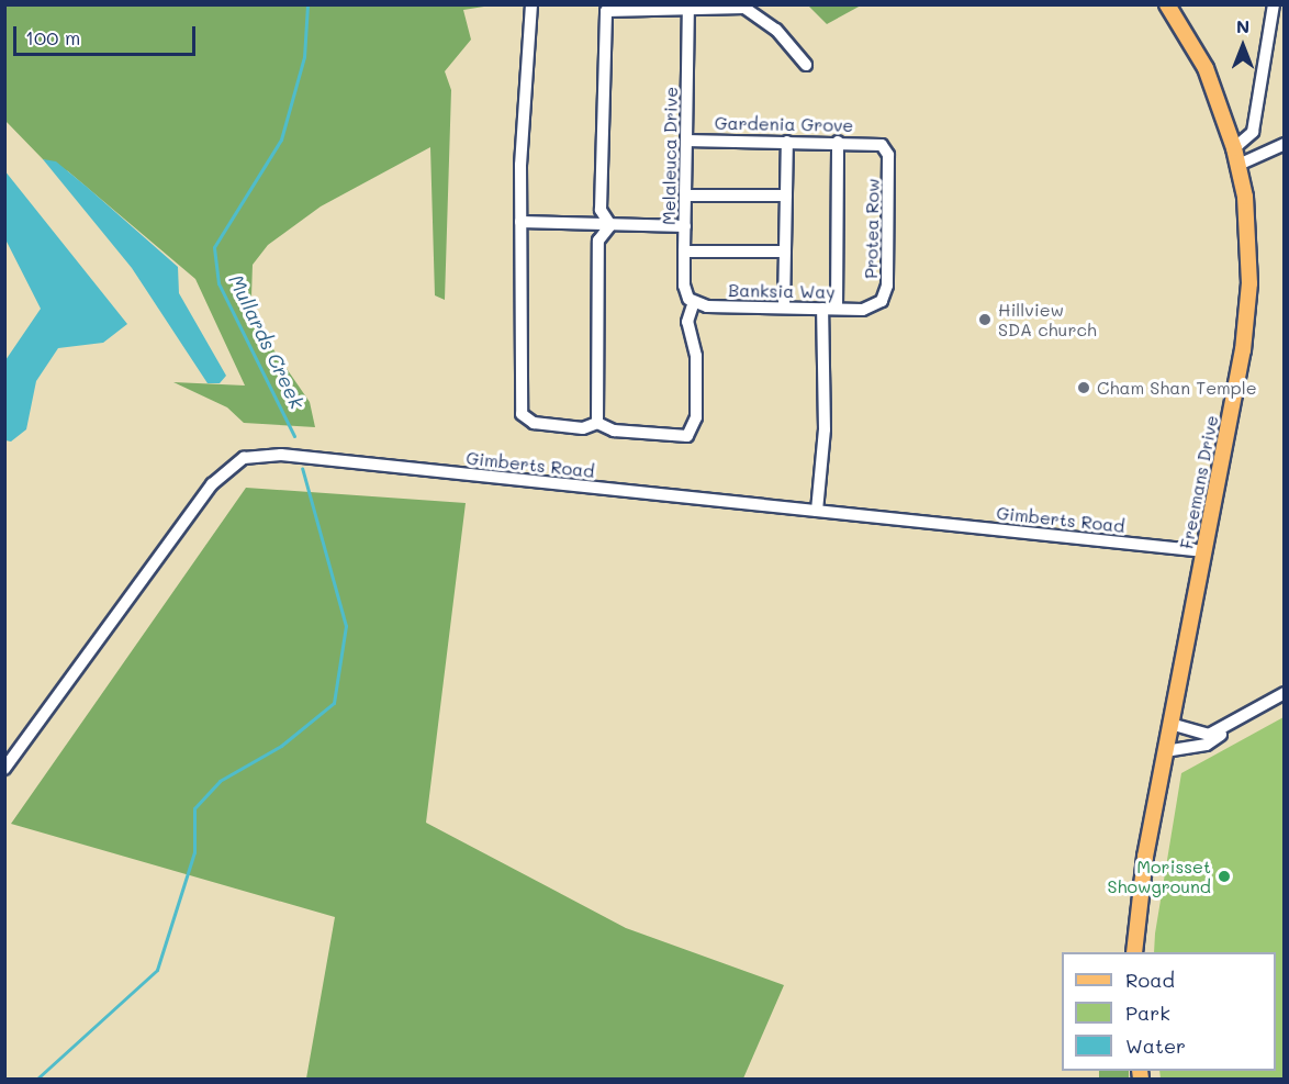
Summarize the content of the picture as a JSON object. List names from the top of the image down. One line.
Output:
{"streets":{"main road":["Freemans Drive"],"street":["Gardenia Grove","Melaleuca Drive","Protea Row","Banksia Way","Gimberts Road"]},"crossings":[["Gardenia Grove","Melaleuca Drive"],["Gardenia Grove","Protea Row"],["Melaleuca Drive","Banksia Way"],["Protea Row","Banksia Way"],["Gimberts Road","Freemans Drive"]],"water":["Mullards Creek"],"places":["Hillview SDA church","Cham Shan Temple","Morisset Showground"],"legend":["Road","Park","Water"],"scale_bar":"100 m","north":"top"}
